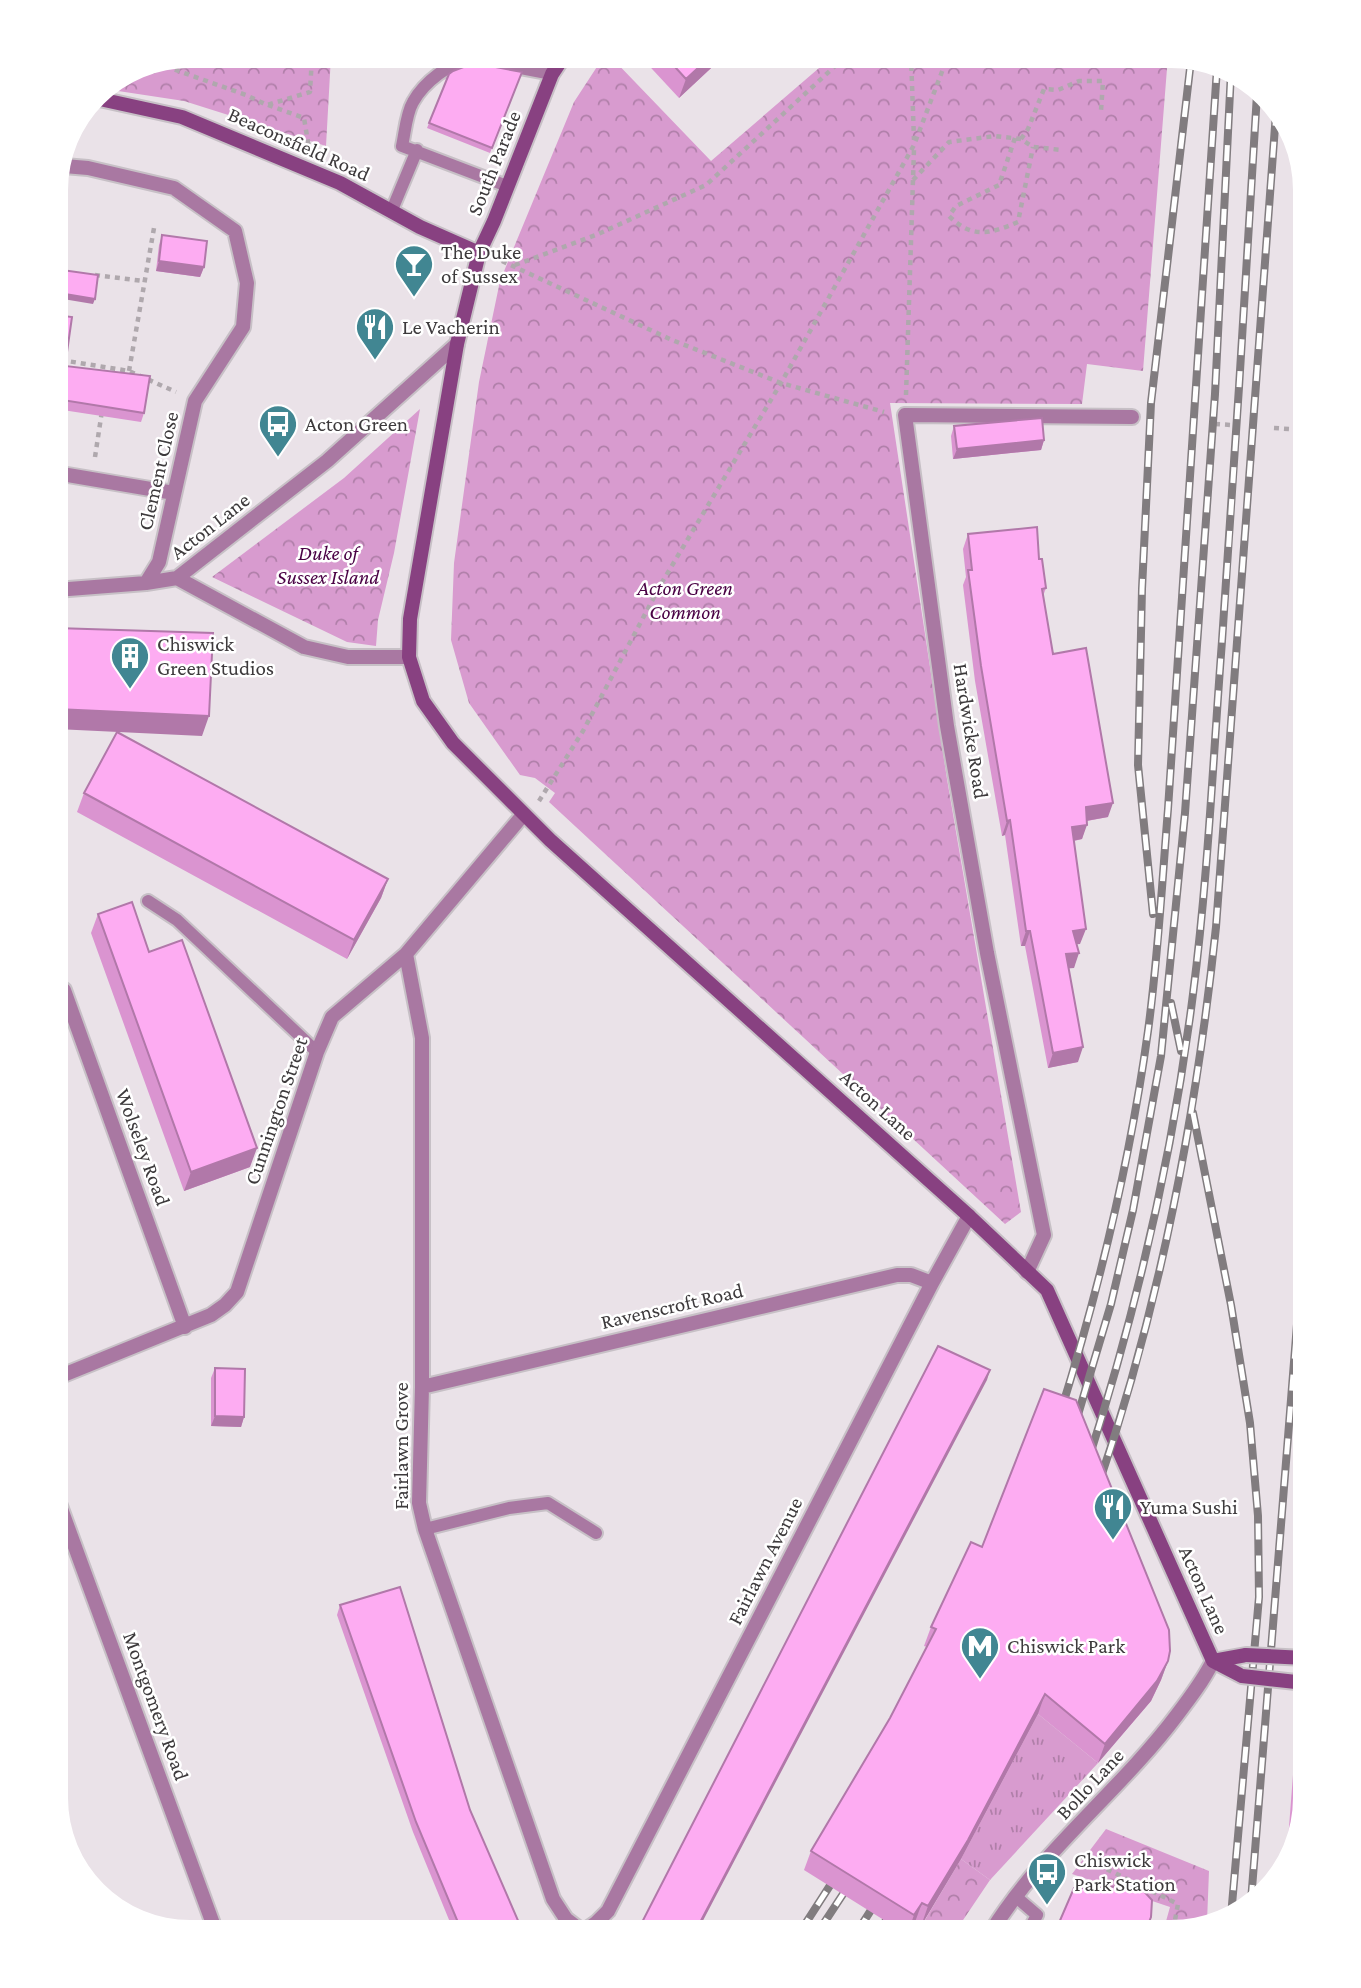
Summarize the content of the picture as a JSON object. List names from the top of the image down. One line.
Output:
{"streets":{"main road":["Beaconsfield Road","South Parade","Acton Lane"],"street":["Clement Close","Hardwicke Road","Cunnington Street","Wolseley Road","Ravenscroft Road","Fairlawn Grove","Fairlawn Avenue","Montgomery Road","Bollo Lane"]},"crossings":[["Beaconsfield Road","South Parade"],["South Parade","Acton Lane"],["Acton Lane","Hardwicke Road"],["Acton Lane","Cunnington Street"],["Acton Lane","Fairlawn Avenue"],["Acton Lane","Bollo Lane"],["Cunnington Street","Wolseley Road"],["Cunnington Street","Fairlawn Grove"],["Ravenscroft Road","Fairlawn Grove"],["Ravenscroft Road","Fairlawn Avenue"]],"parks":["Duke of Sussex Island","Acton Green Common"],"places":{"bar":["The Duke of Sussex"],"restaurant":["Le Vacherin","Yuma Sushi"],"bus stop":["Acton Green","Chiswick Park Station"],"building":["Chiswick Green Studios"],"metro station":["Chiswick Park"]}}
